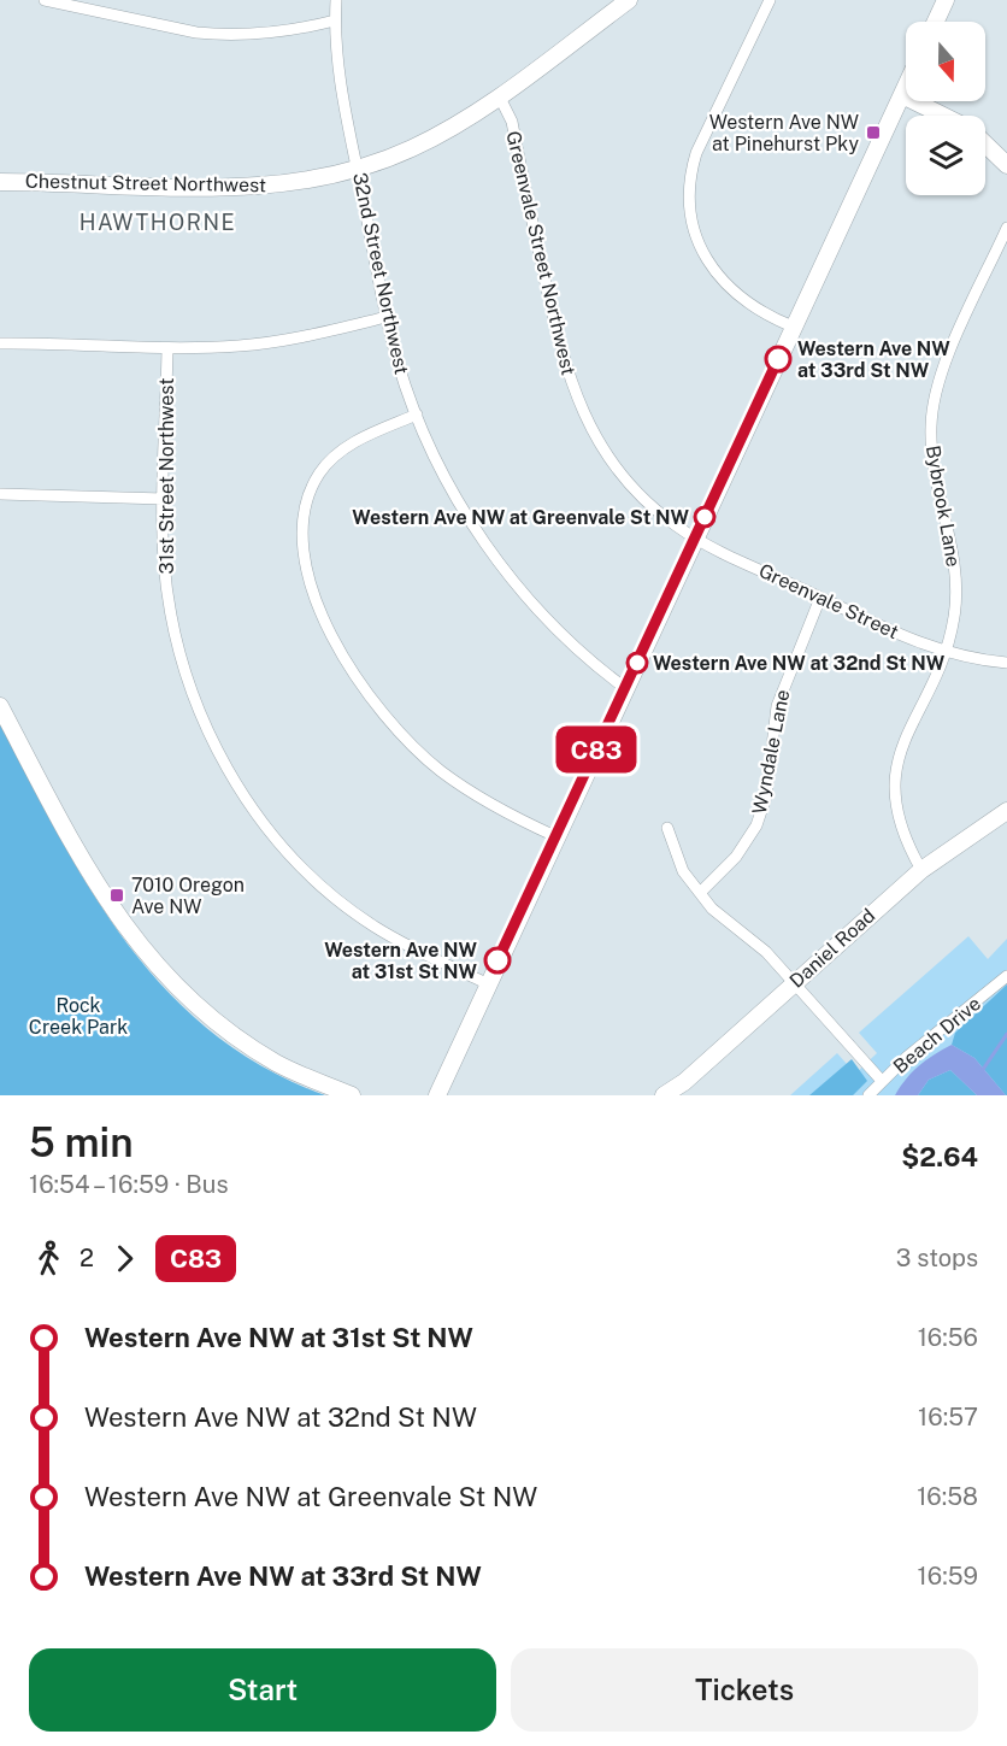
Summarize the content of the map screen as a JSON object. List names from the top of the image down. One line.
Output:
{"streets":{"street":["Chestnut Street Northwest","Greenvale Street Northwest","32nd Street Northwest","31st Street Northwest","Bybrook Lane","Greenvale Street","Wyndale Lane","Daniel Road","Beach Drive"]},"crossings":[["Chestnut Street Northwest","Greenvale Street Northwest"],["Chestnut Street Northwest","32nd Street Northwest"],["Greenvale Street Northwest","Greenvale Street"],["Bybrook Lane","Greenvale Street"],["Bybrook Lane","Daniel Road"],["Greenvale Street","Wyndale Lane"]],"districts":["HAWTHORNE"],"parks":["Rock Creek Park"],"places":{"transit":["Western Ave NW at Pinehurst Pky","7010 Oregon Ave NW"],"other":["Western Ave NW at 33rd St NW","Western Ave NW at Greenvale St NW","Western Ave NW at 32nd St NW","Western Ave NW at 31st St NW"]},"lines":["bus line C83"],"north":"bottom","page":{"on_map":"C83","heading":["5 min","16:54 – 16:59 · Bus","$2.64"],"legs":["2","C83","3 stops"],"list":[{"name":"Western Ave NW at 31st St NW","value":"16:56"},{"name":"Western Ave NW at 32nd St NW","value":"16:57"},{"name":"Western Ave NW at Greenvale St NW","value":"16:58"},{"name":"Western Ave NW at 33rd St NW","value":"16:59"}],"buttons":["Start","Tickets"]}}
